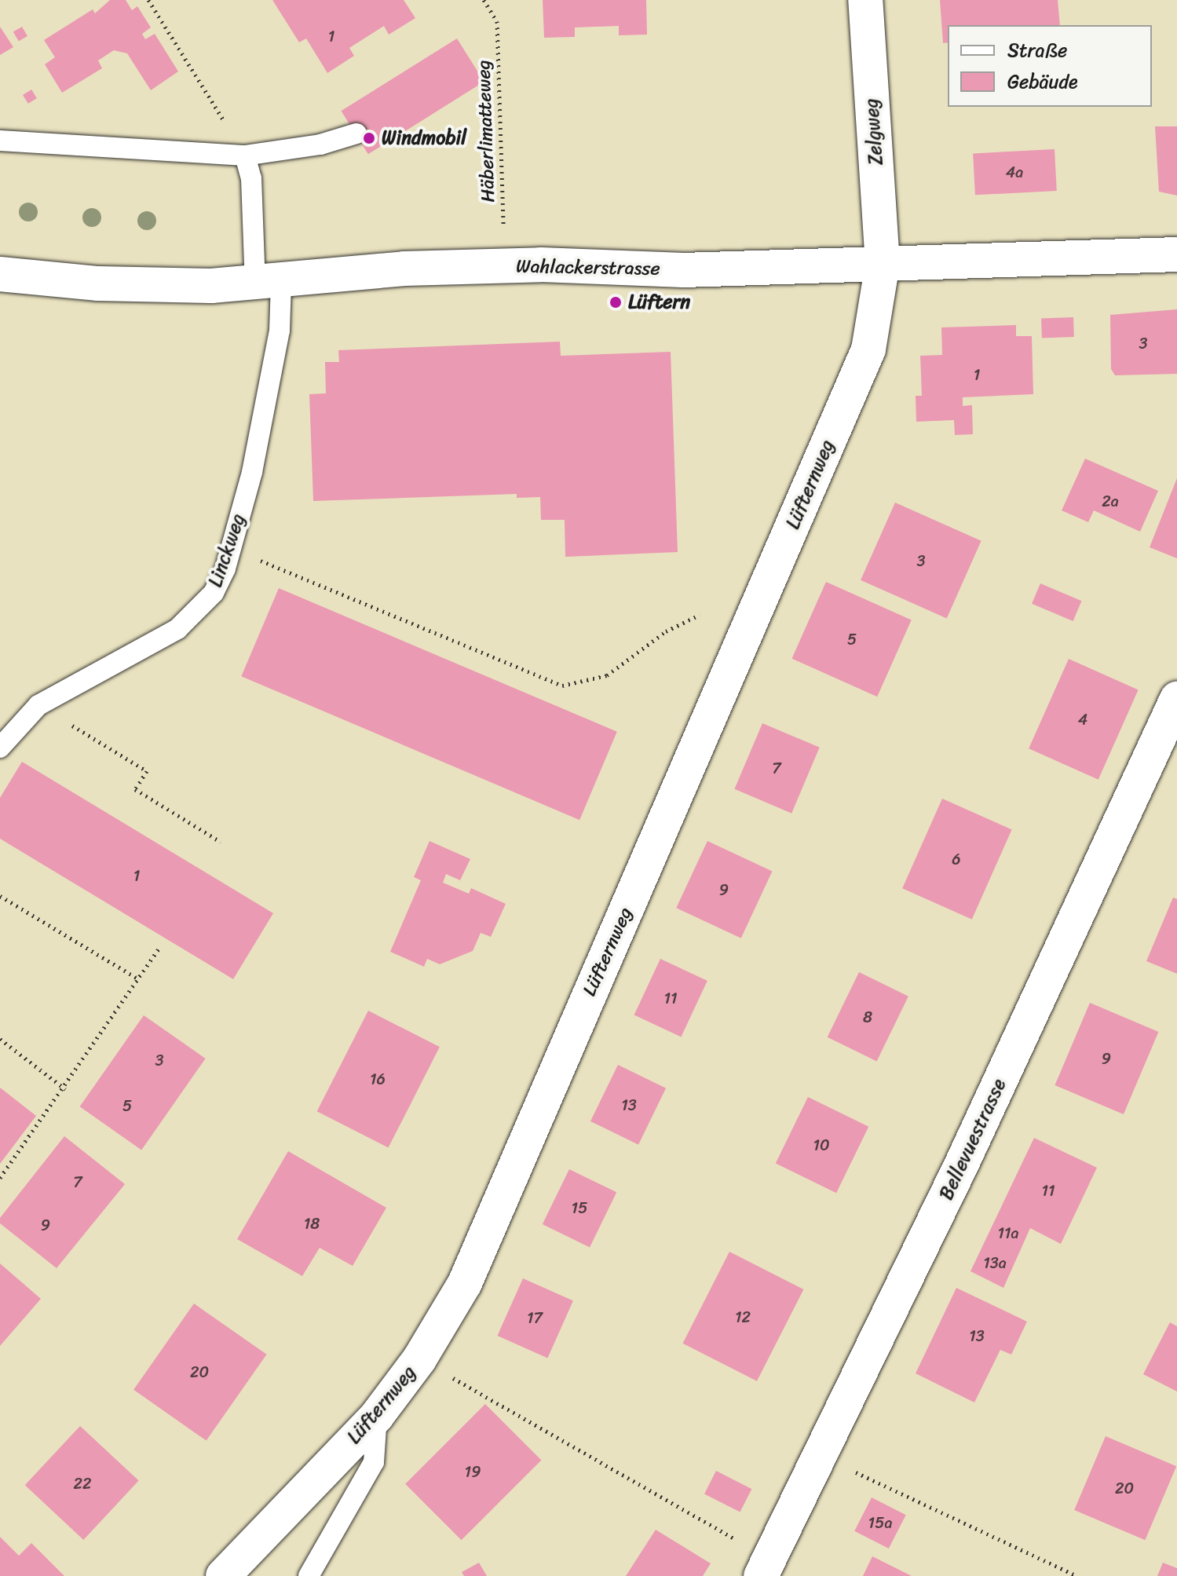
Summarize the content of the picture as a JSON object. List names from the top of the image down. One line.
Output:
{"streets":{"street":["Zelgweg","Wahlackerstrasse","Lüfternweg","Bellevuestrasse"],"lane":["Linckweg"],"path":["Häberlimatteweg"]},"crossings":[["Häberlimatteweg","Wahlackerstrasse"],["Zelgweg","Wahlackerstrasse"],["Zelgweg","Lüfternweg"],["Wahlackerstrasse","Lüfternweg"],["Wahlackerstrasse","Linckweg"]],"places":["Windmobil","Lüftern"],"house_numbers":["1","4a","3","1","2a","3","5","4","7","6","1","9","11","8","9","3","16","13","5","10","7","11","15","18","9","11a","13a","12","17","13","20","19","22","20","15a"],"legend":["Straße","Gebäude"]}
